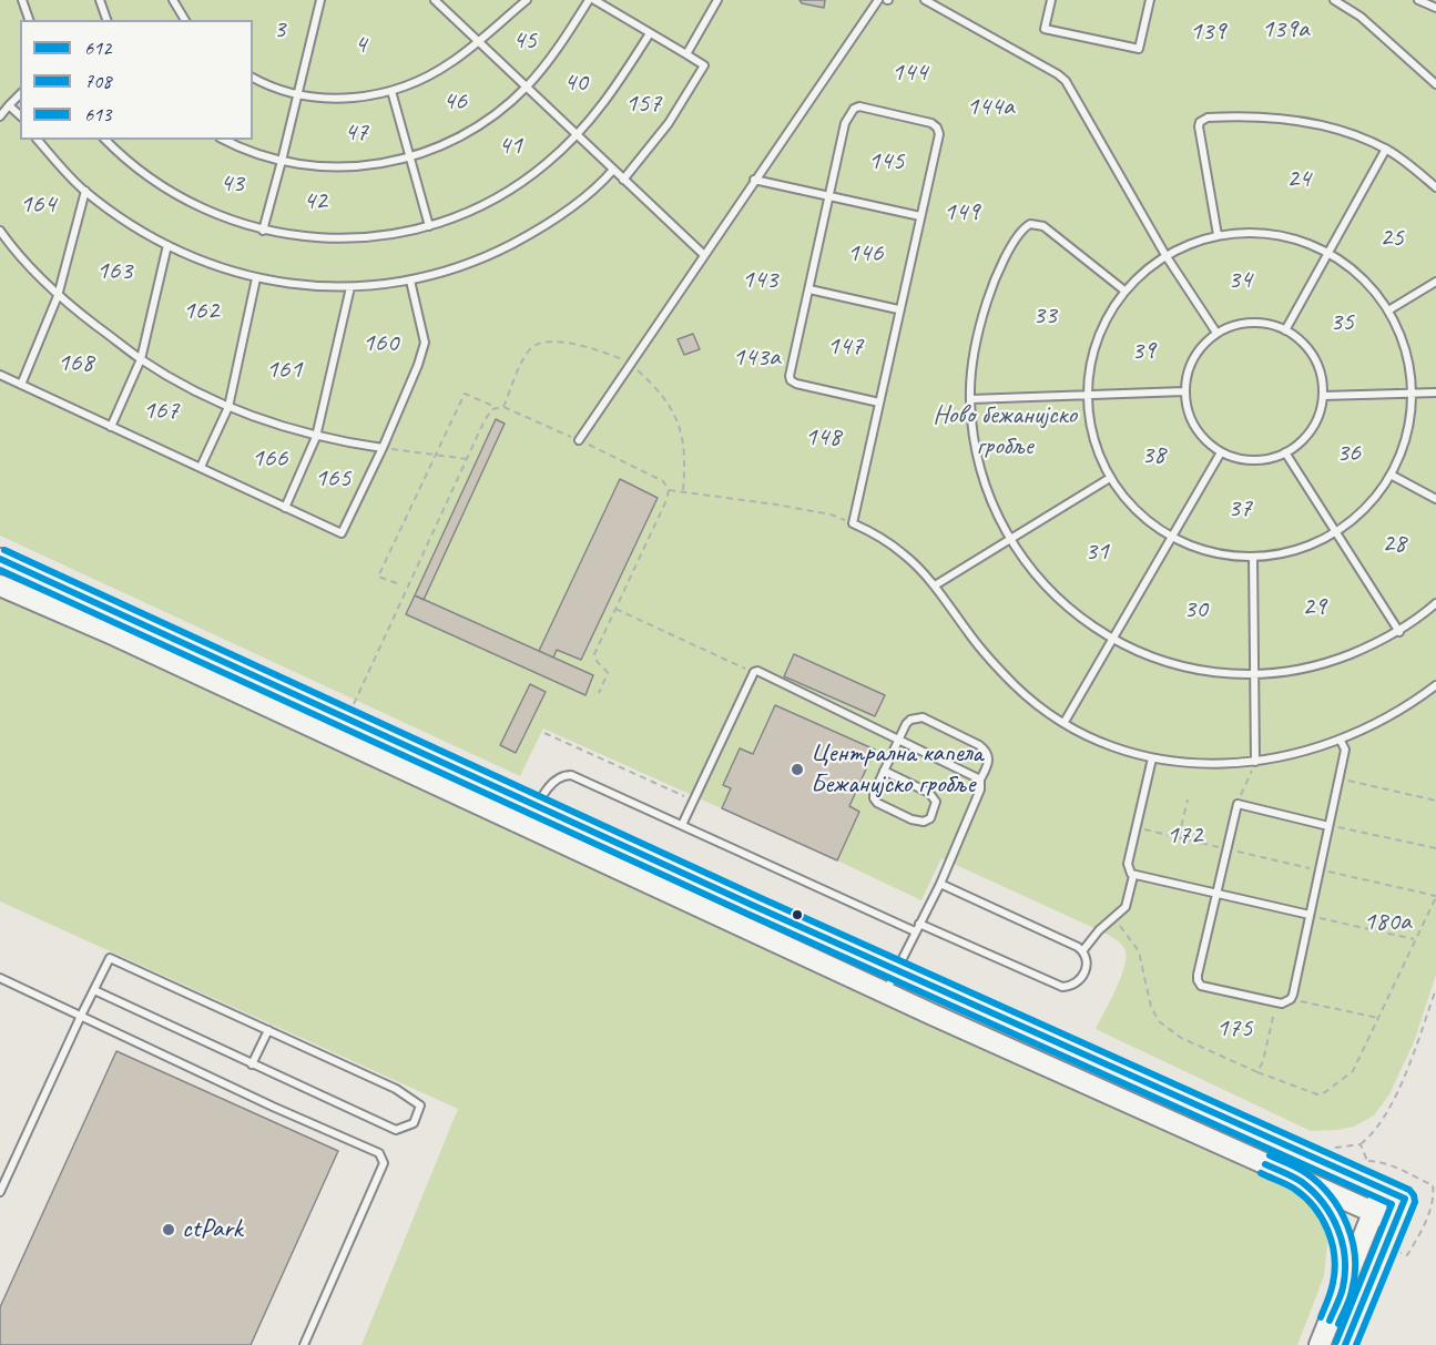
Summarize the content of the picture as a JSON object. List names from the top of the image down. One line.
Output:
{"parks":["3","139a","139","45","4","144","40","46","157","144a","47","41","145","24","43","42","164","149","25","146","163","143","34","162","33","35","160","147","39","143a","168","161","167","Ново бежанијско гробље","148","36","38","166","165","37","28","31","29","30","172","180a","175"],"places":["Централна капела Бежанијско гробље","ctPark"],"lines":["transit line 613","transit line 612","transit line 708"],"legend":["612","708","613"]}
